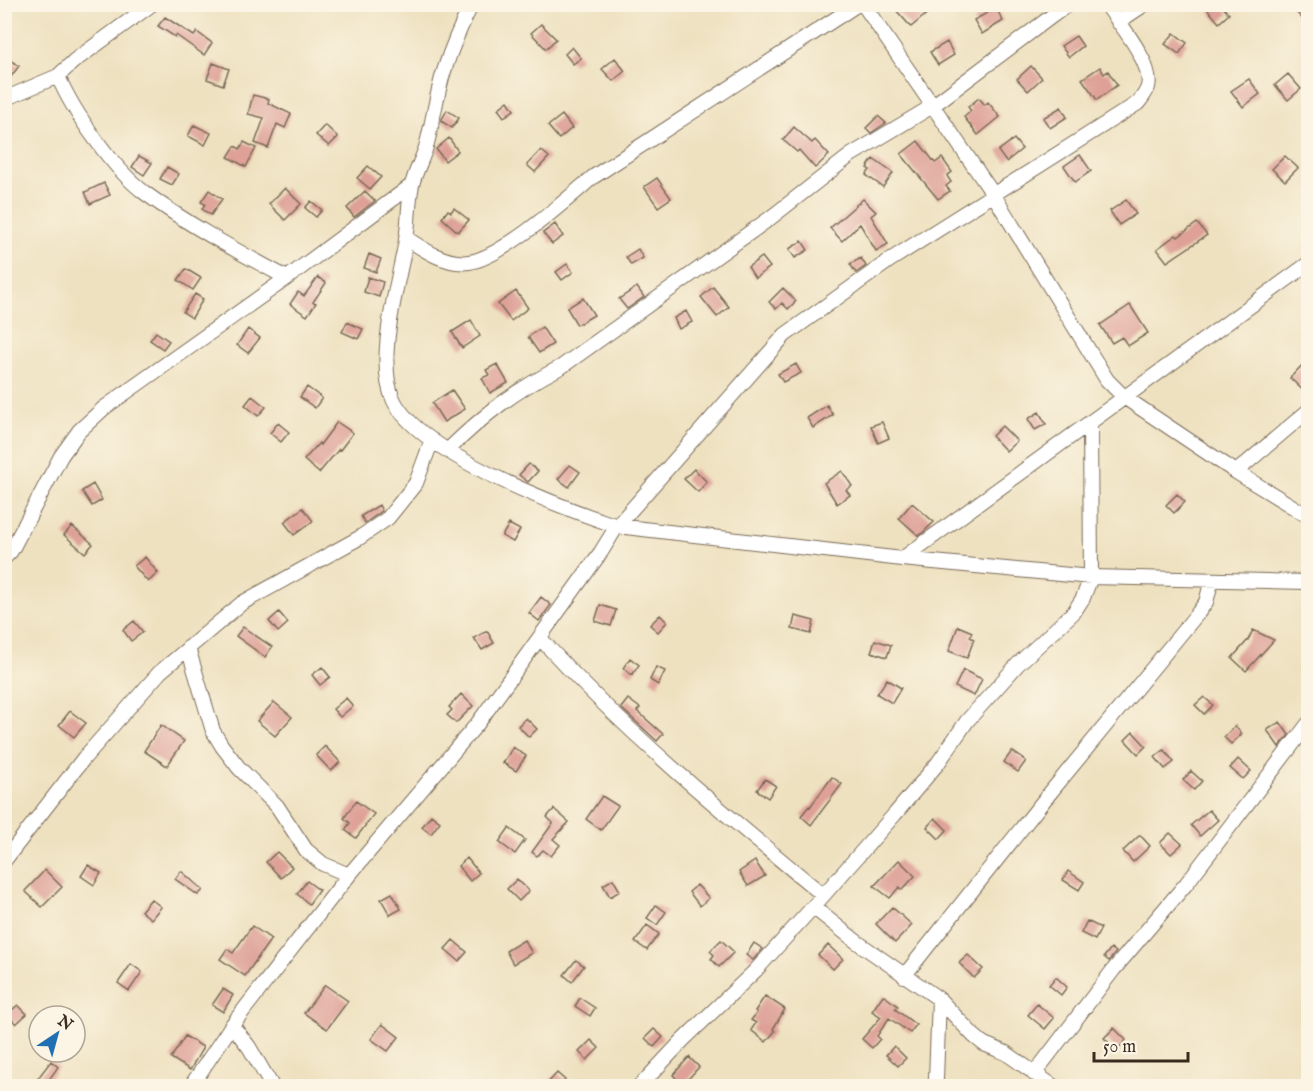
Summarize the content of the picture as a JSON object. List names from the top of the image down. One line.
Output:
{"scale_bar":"50 m","north":"top right"}
